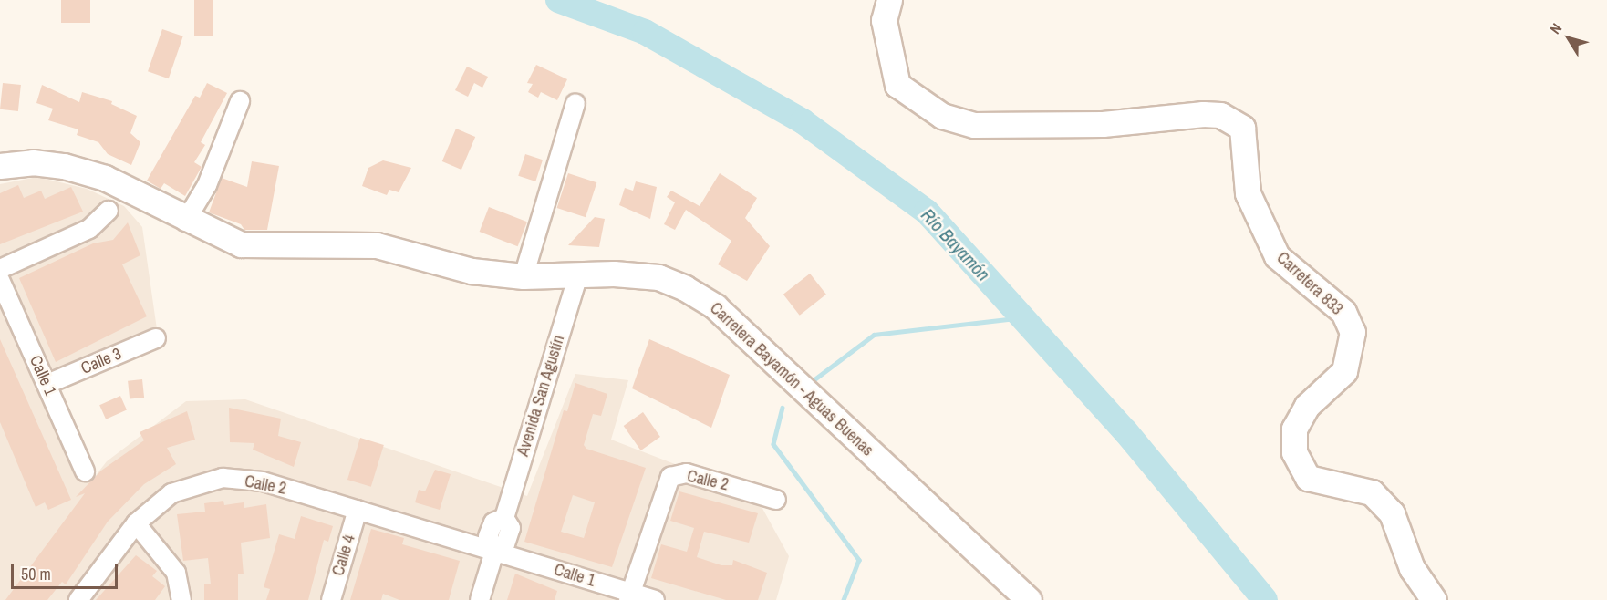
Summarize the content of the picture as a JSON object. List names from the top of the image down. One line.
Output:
{"streets":{"street":["Carretera 833","Calle 3","Calle 1","Carretera Bayamón - Aguas Buenas","Avenida San Agustín","Calle 2","Calle 4"]},"crossings":[["Calle 3","Calle 1"],["Calle 1","Avenida San Agustín"],["Calle 1","Calle 2"],["Carretera Bayamón - Aguas Buenas","Avenida San Agustín"],["Avenida San Agustín","Calle 2"],["Calle 2","Calle 4"]],"water":["Río Bayamón"],"scale_bar":"50 m","north":"top left"}
